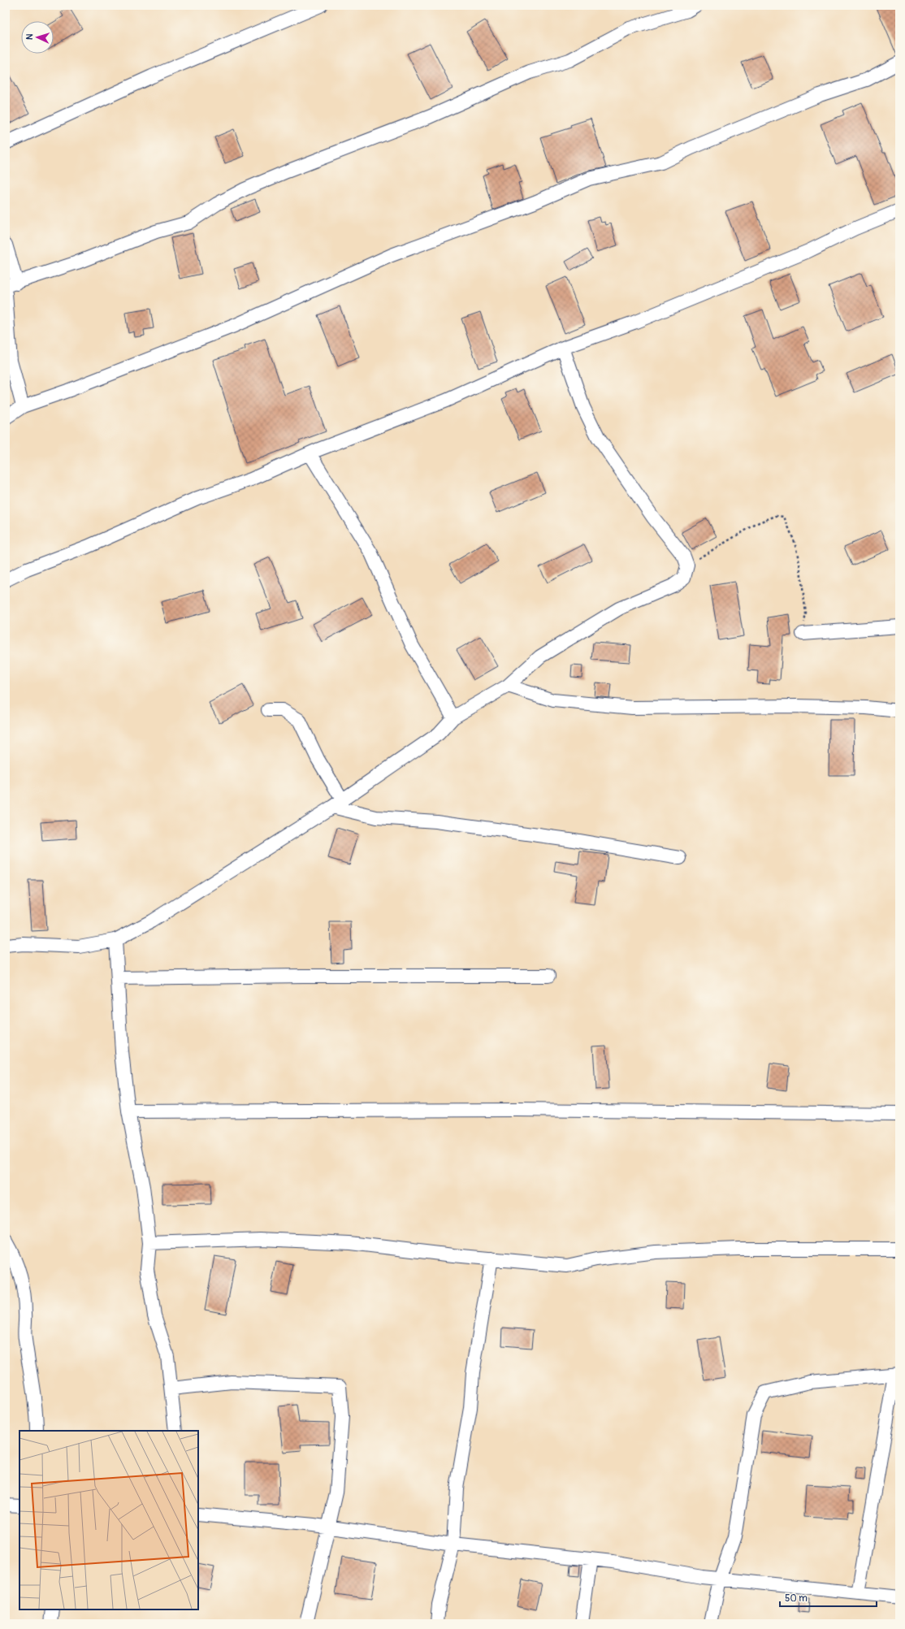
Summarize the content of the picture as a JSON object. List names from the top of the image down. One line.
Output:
{"scale_bar":"50 m","north":"left"}
